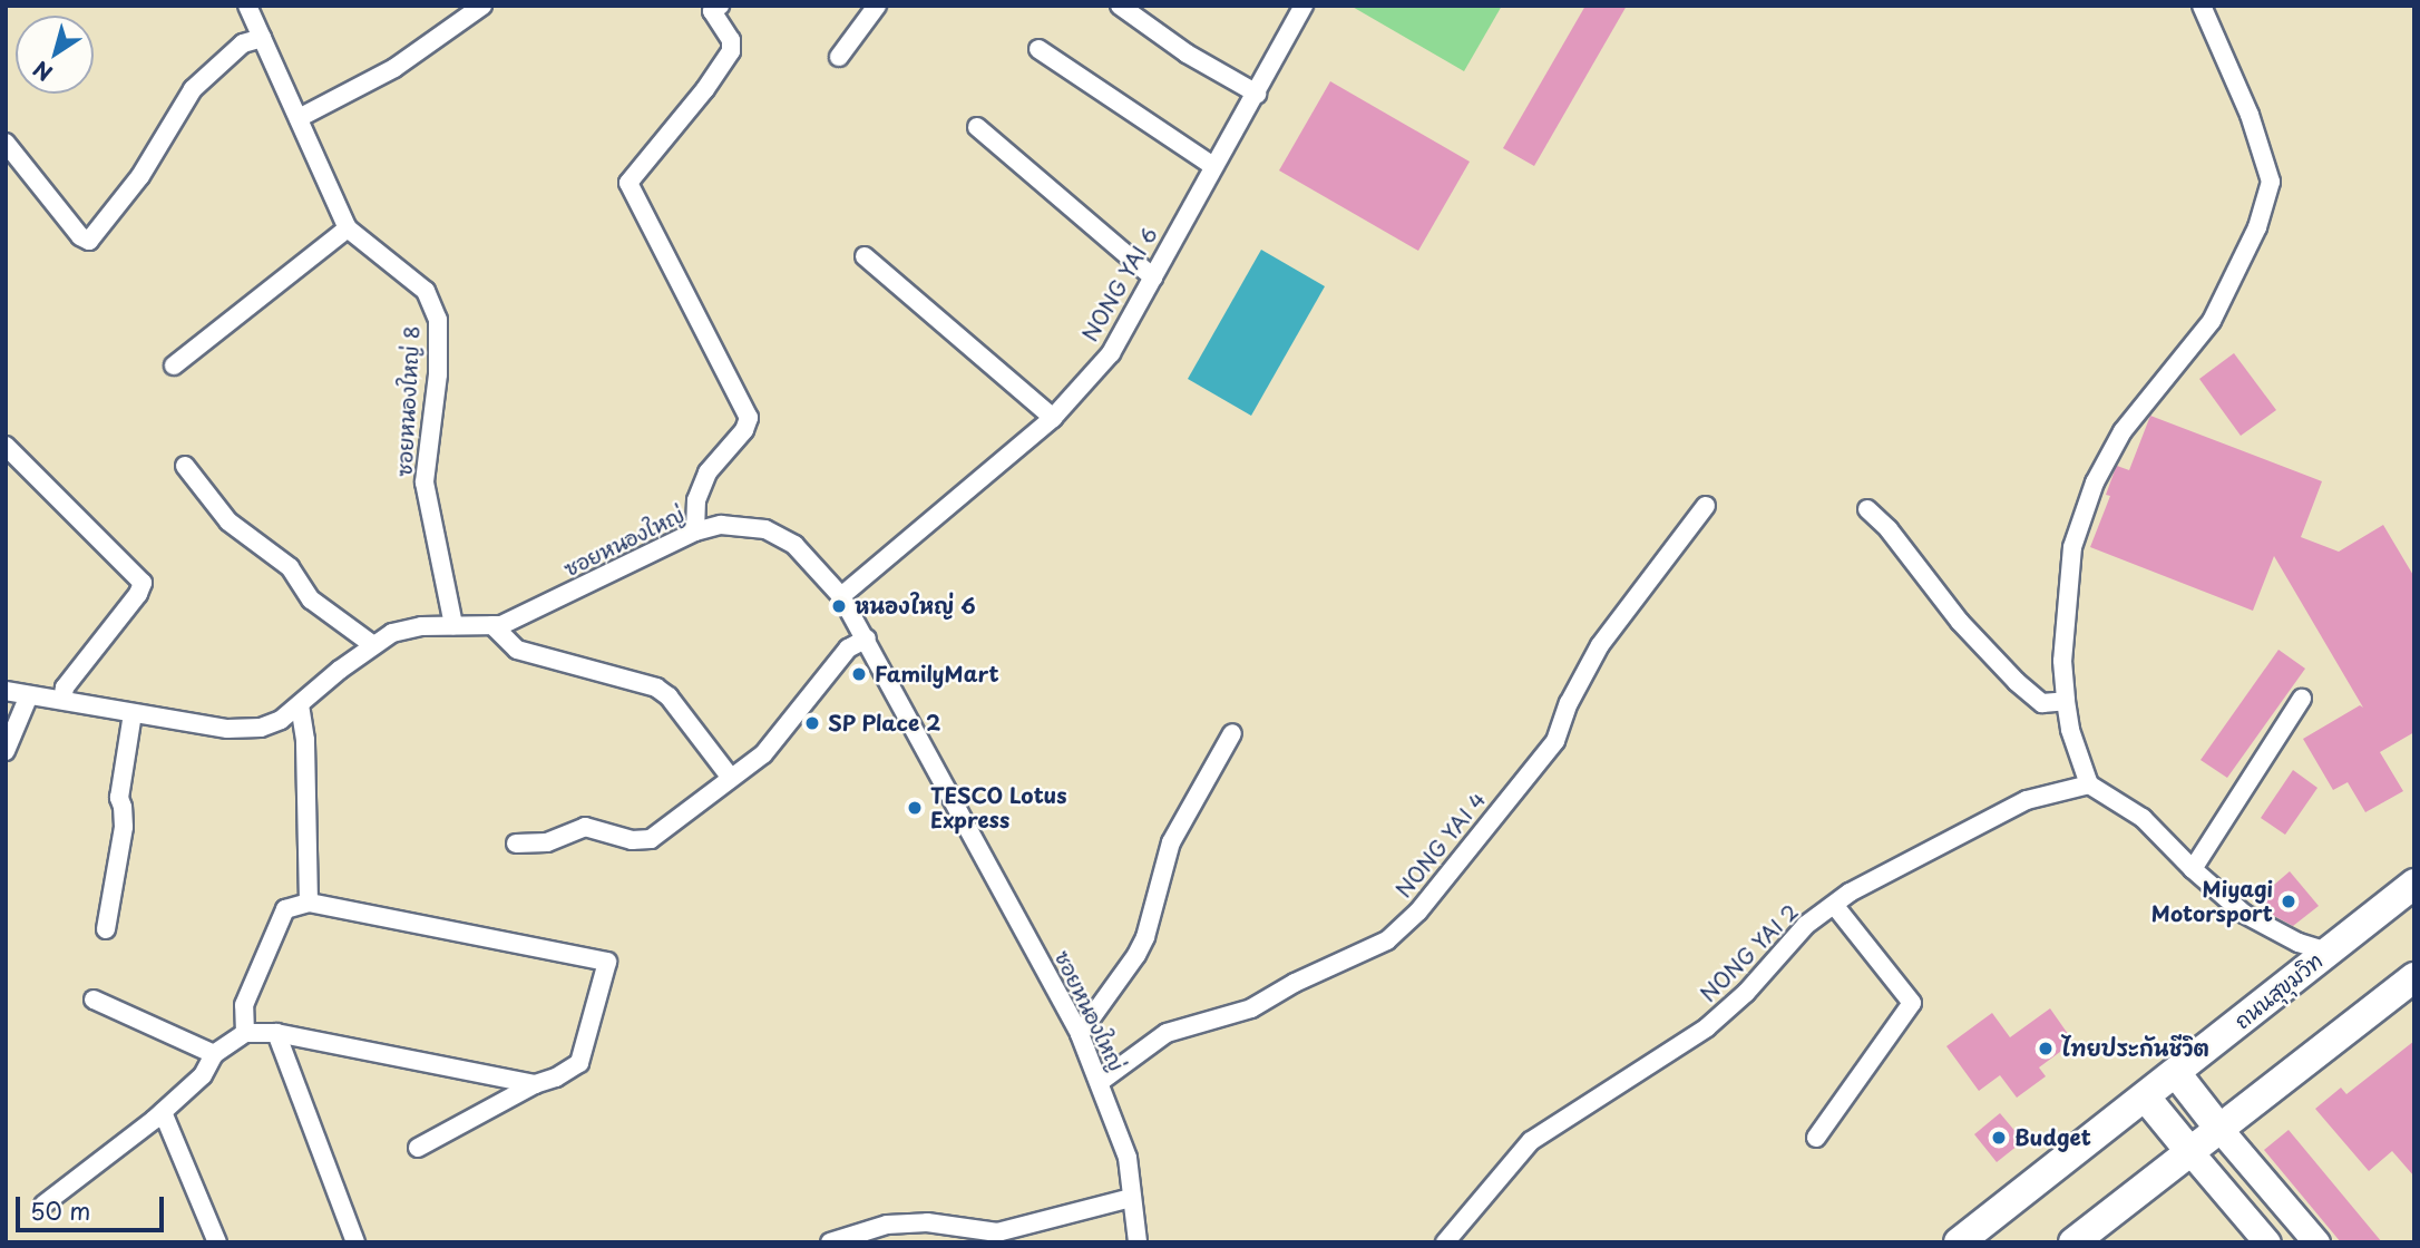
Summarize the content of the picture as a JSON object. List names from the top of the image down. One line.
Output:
{"streets":{"highway":["ถนนสุขุมวิท"],"street":["NONG YAI 6","ซอยหนองใหญ่ 8","ซอยหนองใหญ่","NONG YAI 4","NONG YAI 2"]},"crossings":[["NONG YAI 6","ซอยหนองใหญ่"],["ซอยหนองใหญ่ 8","ซอยหนองใหญ่"],["ซอยหนองใหญ่","NONG YAI 4"]],"places":["หนองใหญ่ 6","FamilyMart","SP Place 2","TESCO Lotus Express","Miyagi Motorsport","ไทยประกันชีวิต","Budget"],"scale_bar":"50 m","north":"bottom left"}
